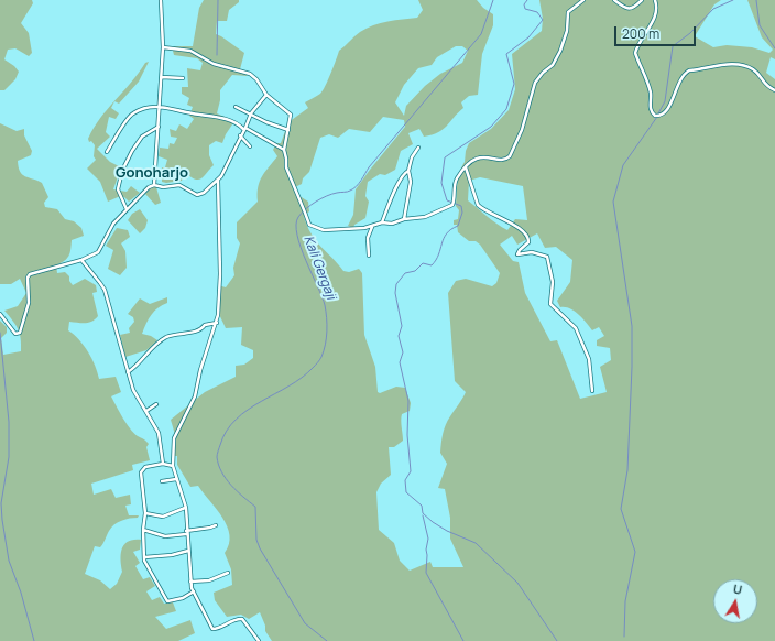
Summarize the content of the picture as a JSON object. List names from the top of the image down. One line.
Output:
{"districts":["Gonoharjo"],"water":["Kali Gergaji"],"scale_bar":"200 m","north":"top"}
